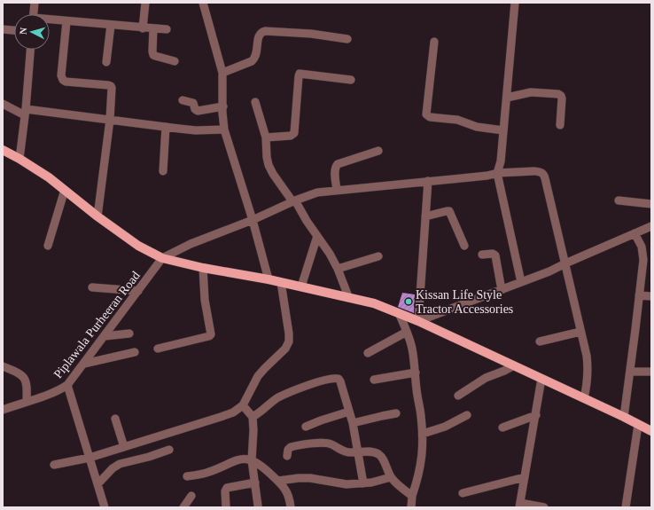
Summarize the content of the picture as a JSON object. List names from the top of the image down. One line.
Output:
{"streets":{"street":["Piplawala Purheeran Road"]},"places":["Kissan Life Style Tractor Accessories"],"north":"left"}
